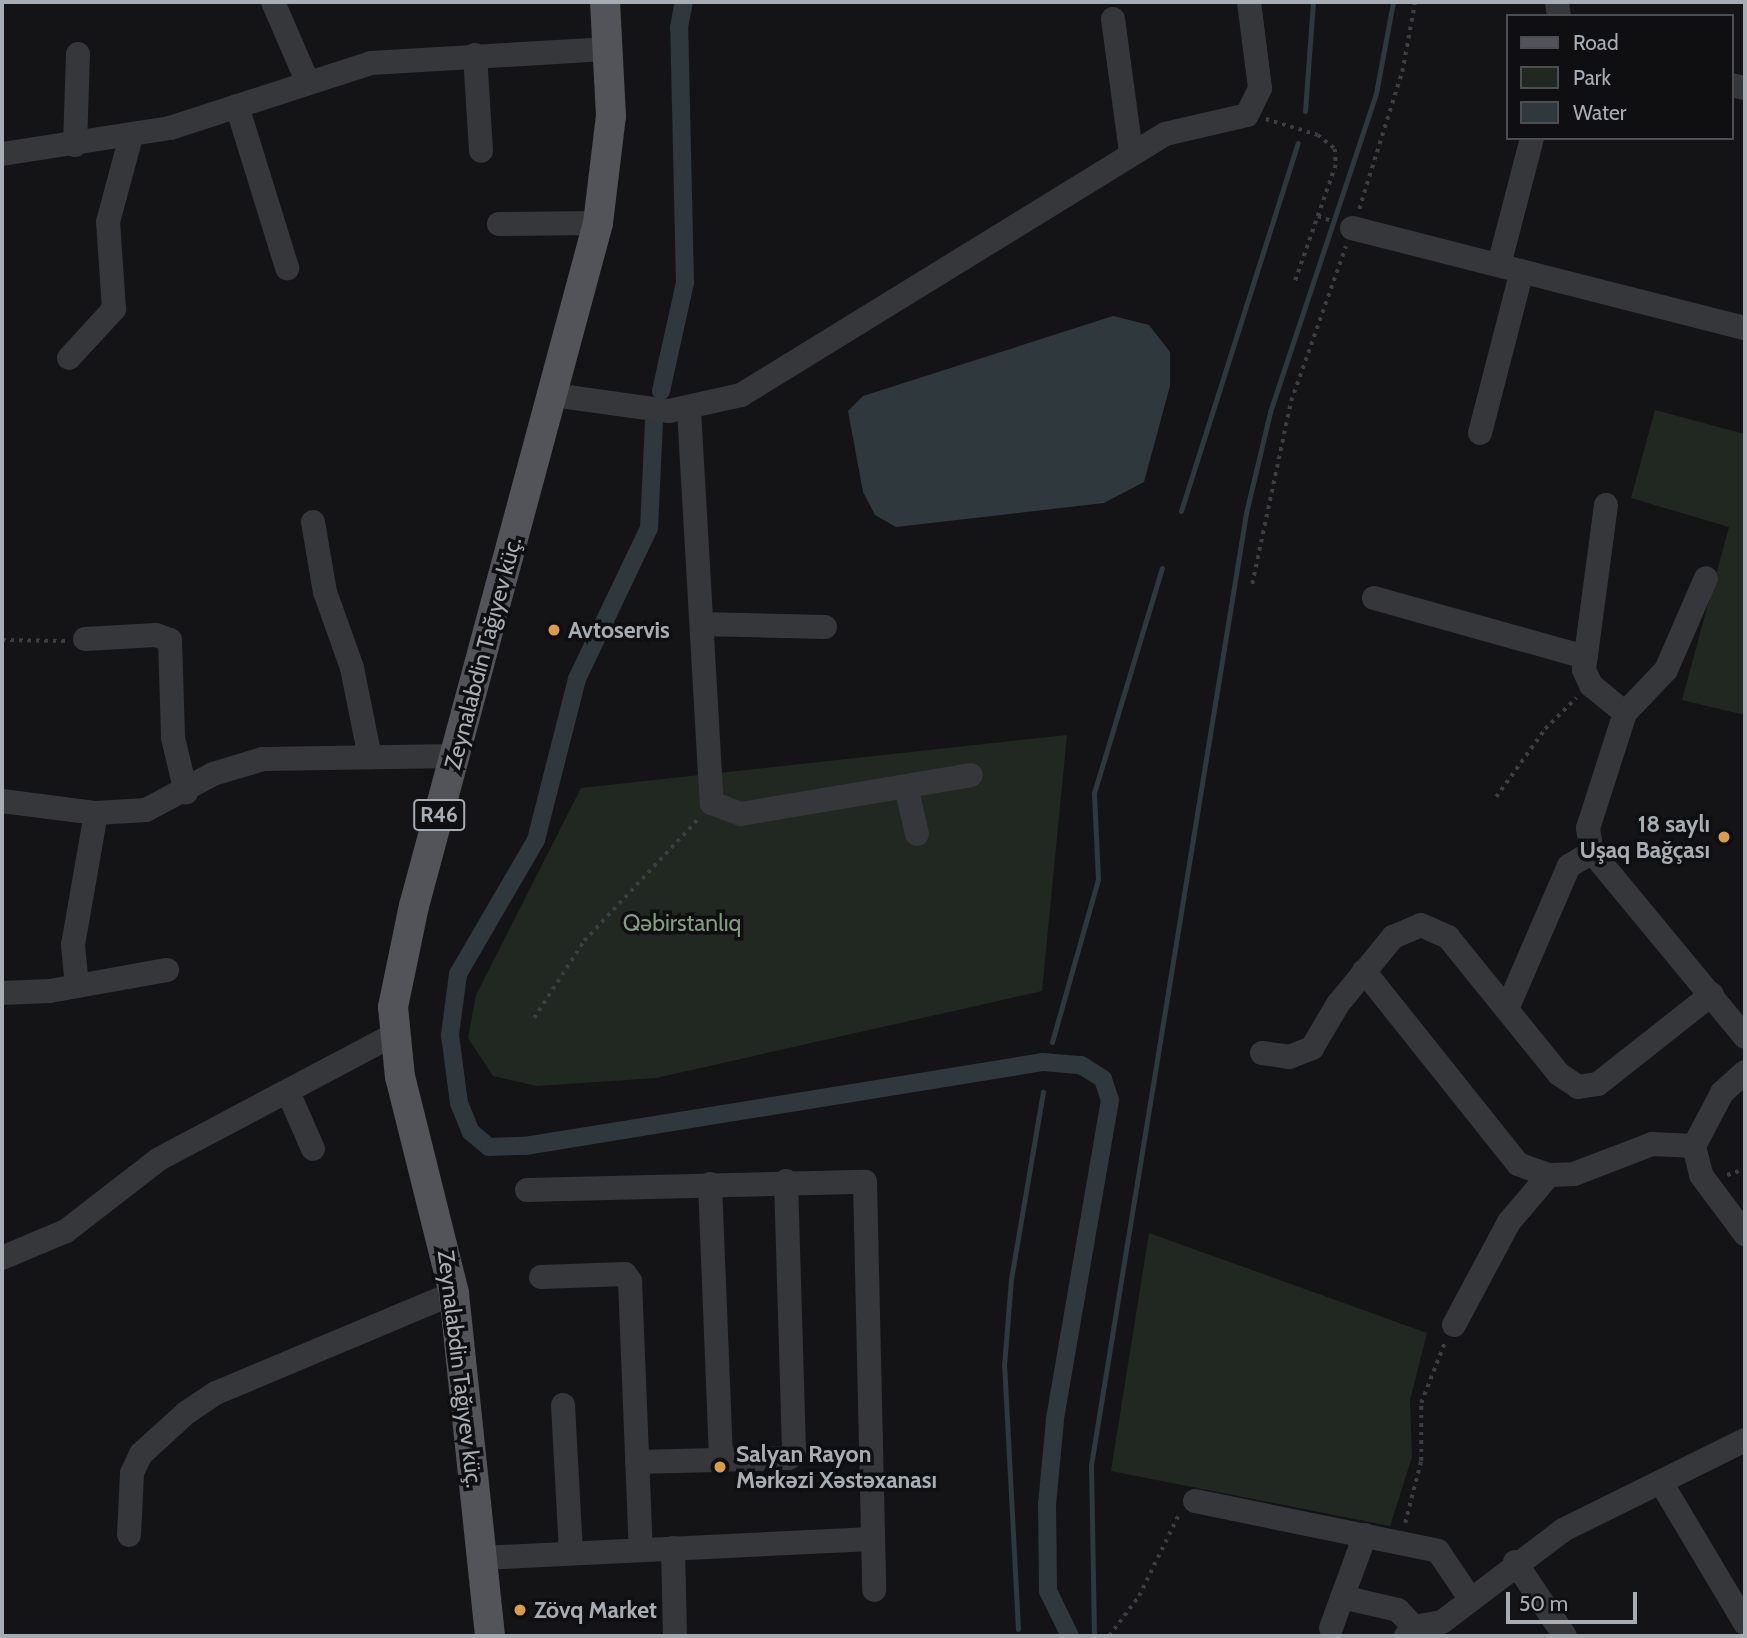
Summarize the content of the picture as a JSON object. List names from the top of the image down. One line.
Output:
{"streets":{"main road":["Zeynalabdin Tağıyev küç.","R46"]},"parks":["Qəbirstanlıq"],"places":["Avtoservis","18 saylı Uşaq Bağçası","Salyan Rayon Mərkəzi Xəstəxanası","Zövq Market"],"legend":["Road","Park","Water"],"scale_bar":"50 m"}
